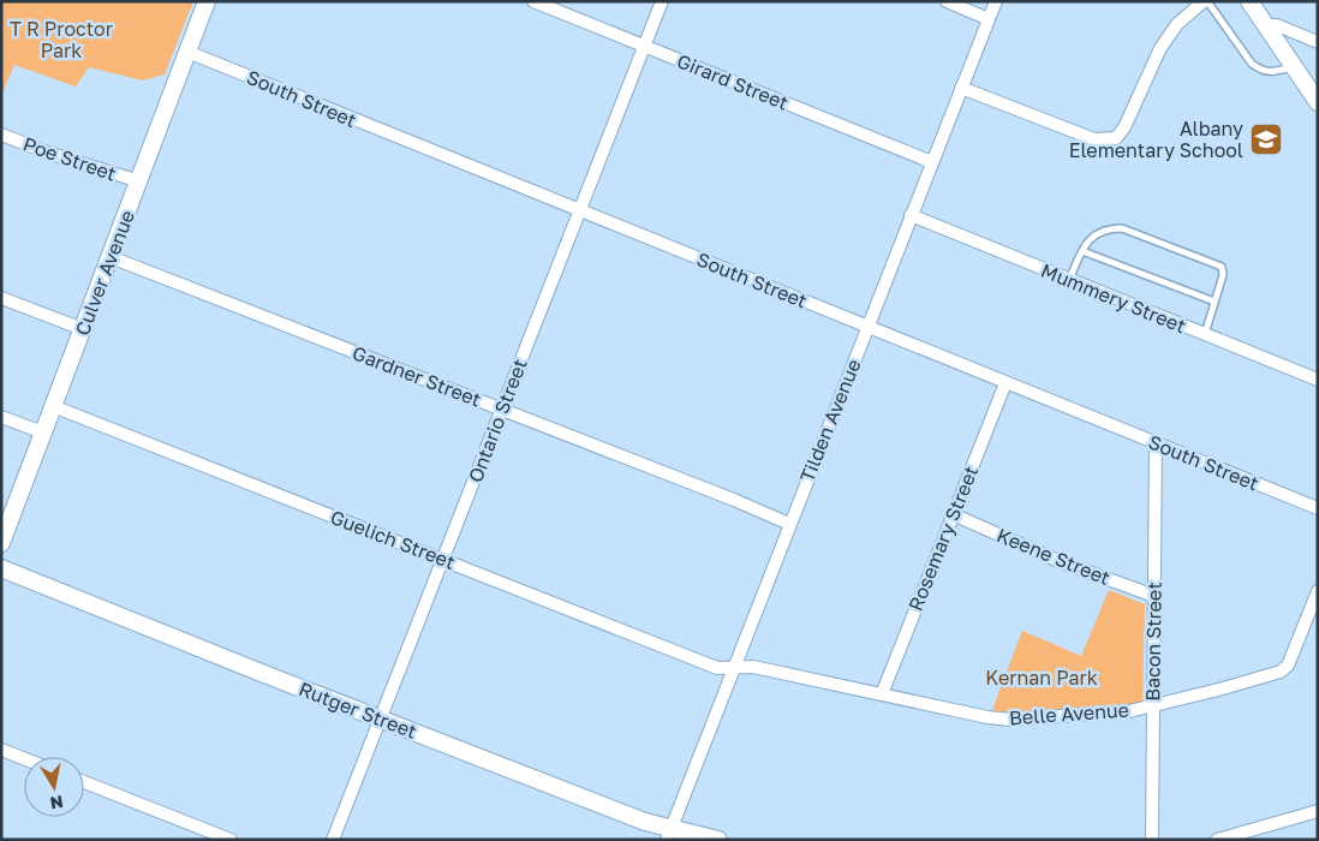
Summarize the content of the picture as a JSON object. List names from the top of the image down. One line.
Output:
{"streets":{"street":["Girard Street","South Street","Poe Street","Culver Avenue","Mummery Street","Gardner Street","Ontario Street","Tilden Avenue","Rosemary Street","Guelich Street","Keene Street","Bacon Street","Rutger Street","Belle Avenue"]},"crossings":[["Girard Street","Ontario Street"],["Girard Street","Tilden Avenue"],["South Street","Culver Avenue"],["South Street","Ontario Street"],["South Street","Tilden Avenue"],["South Street","Rosemary Street"],["South Street","Bacon Street"],["Poe Street","Culver Avenue"],["Culver Avenue","Gardner Street"],["Culver Avenue","Guelich Street"],["Mummery Street","Tilden Avenue"],["Gardner Street","Ontario Street"],["Gardner Street","Tilden Avenue"],["Ontario Street","Guelich Street"],["Ontario Street","Rutger Street"],["Tilden Avenue","Guelich Street"],["Tilden Avenue","Rutger Street"],["Tilden Avenue","Belle Avenue"],["Rosemary Street","Keene Street"],["Rosemary Street","Belle Avenue"],["Guelich Street","Belle Avenue"],["Keene Street","Bacon Street"],["Bacon Street","Belle Avenue"]],"parks":["T R Proctor Park","Kernan Park"],"places":{"school or university":["Albany Elementary School"]},"north":"bottom"}
